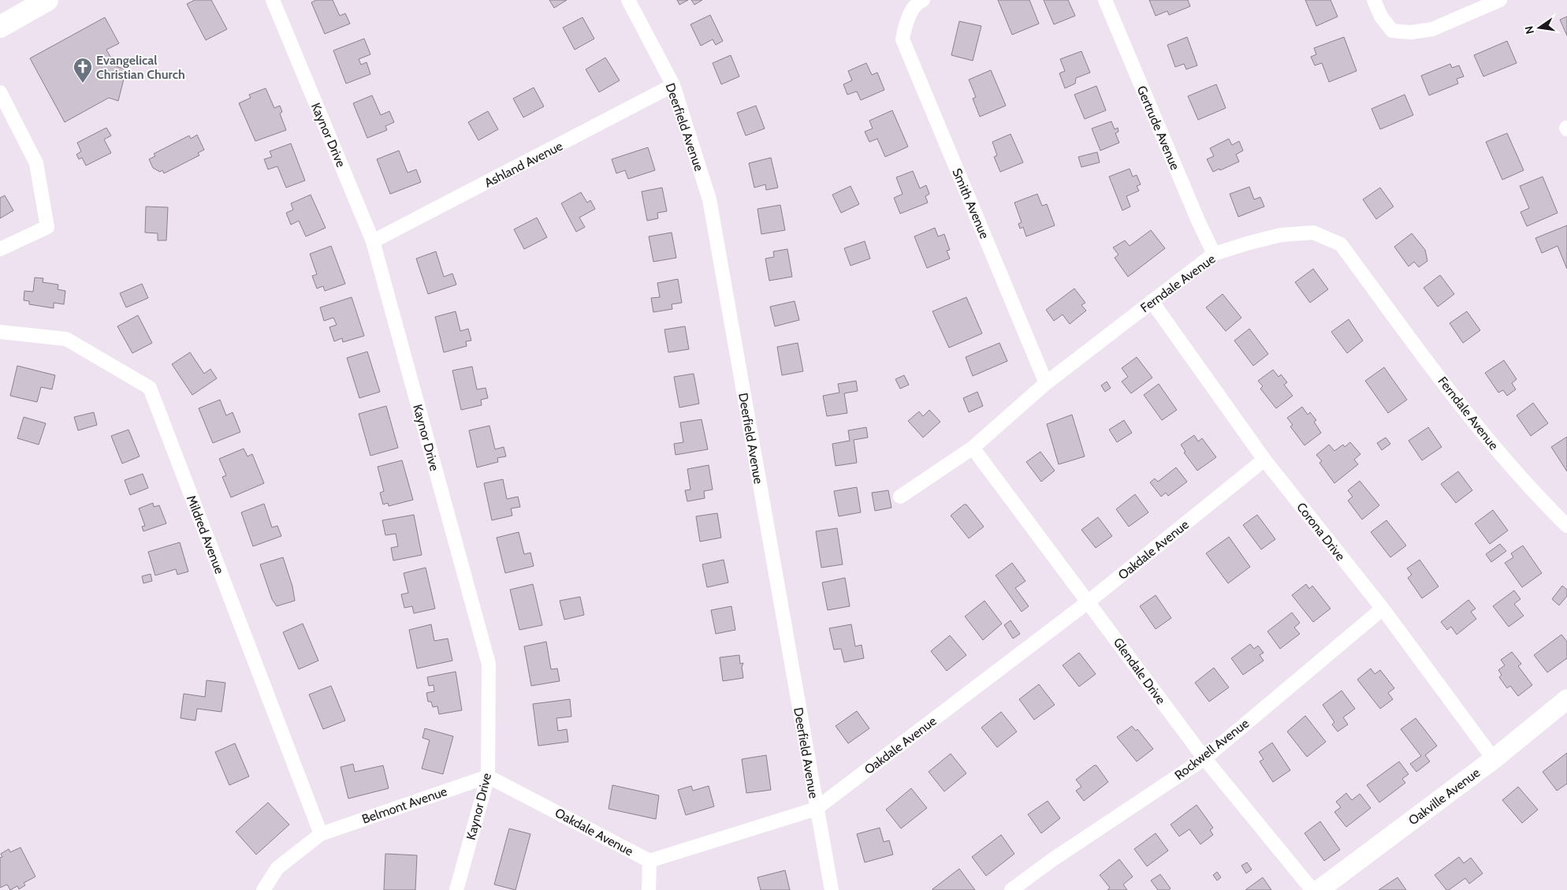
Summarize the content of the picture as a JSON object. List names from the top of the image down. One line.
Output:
{"streets":{"street":["Deerfield Avenue","Gertrude Avenue","Kaynor Drive","Ashland Avenue","Smith Avenue","Ferndale Avenue","Corona Drive","Mildred Avenue","Oakdale Avenue","Glendale Drive","Rockwell Avenue","Oakville Avenue","Belmont Avenue"]},"crossings":[["Deerfield Avenue","Ashland Avenue"],["Deerfield Avenue","Oakdale Avenue"],["Gertrude Avenue","Ferndale Avenue"],["Kaynor Drive","Ashland Avenue"],["Kaynor Drive","Oakdale Avenue"],["Kaynor Drive","Belmont Avenue"],["Smith Avenue","Ferndale Avenue"],["Ferndale Avenue","Corona Drive"],["Ferndale Avenue","Glendale Drive"],["Corona Drive","Oakdale Avenue"],["Corona Drive","Rockwell Avenue"],["Corona Drive","Oakville Avenue"],["Mildred Avenue","Belmont Avenue"],["Oakdale Avenue","Glendale Drive"],["Oakdale Avenue","Belmont Avenue"],["Glendale Drive","Rockwell Avenue"]],"places":{"church":["Evangelical Christian Church"]},"north":"left"}
